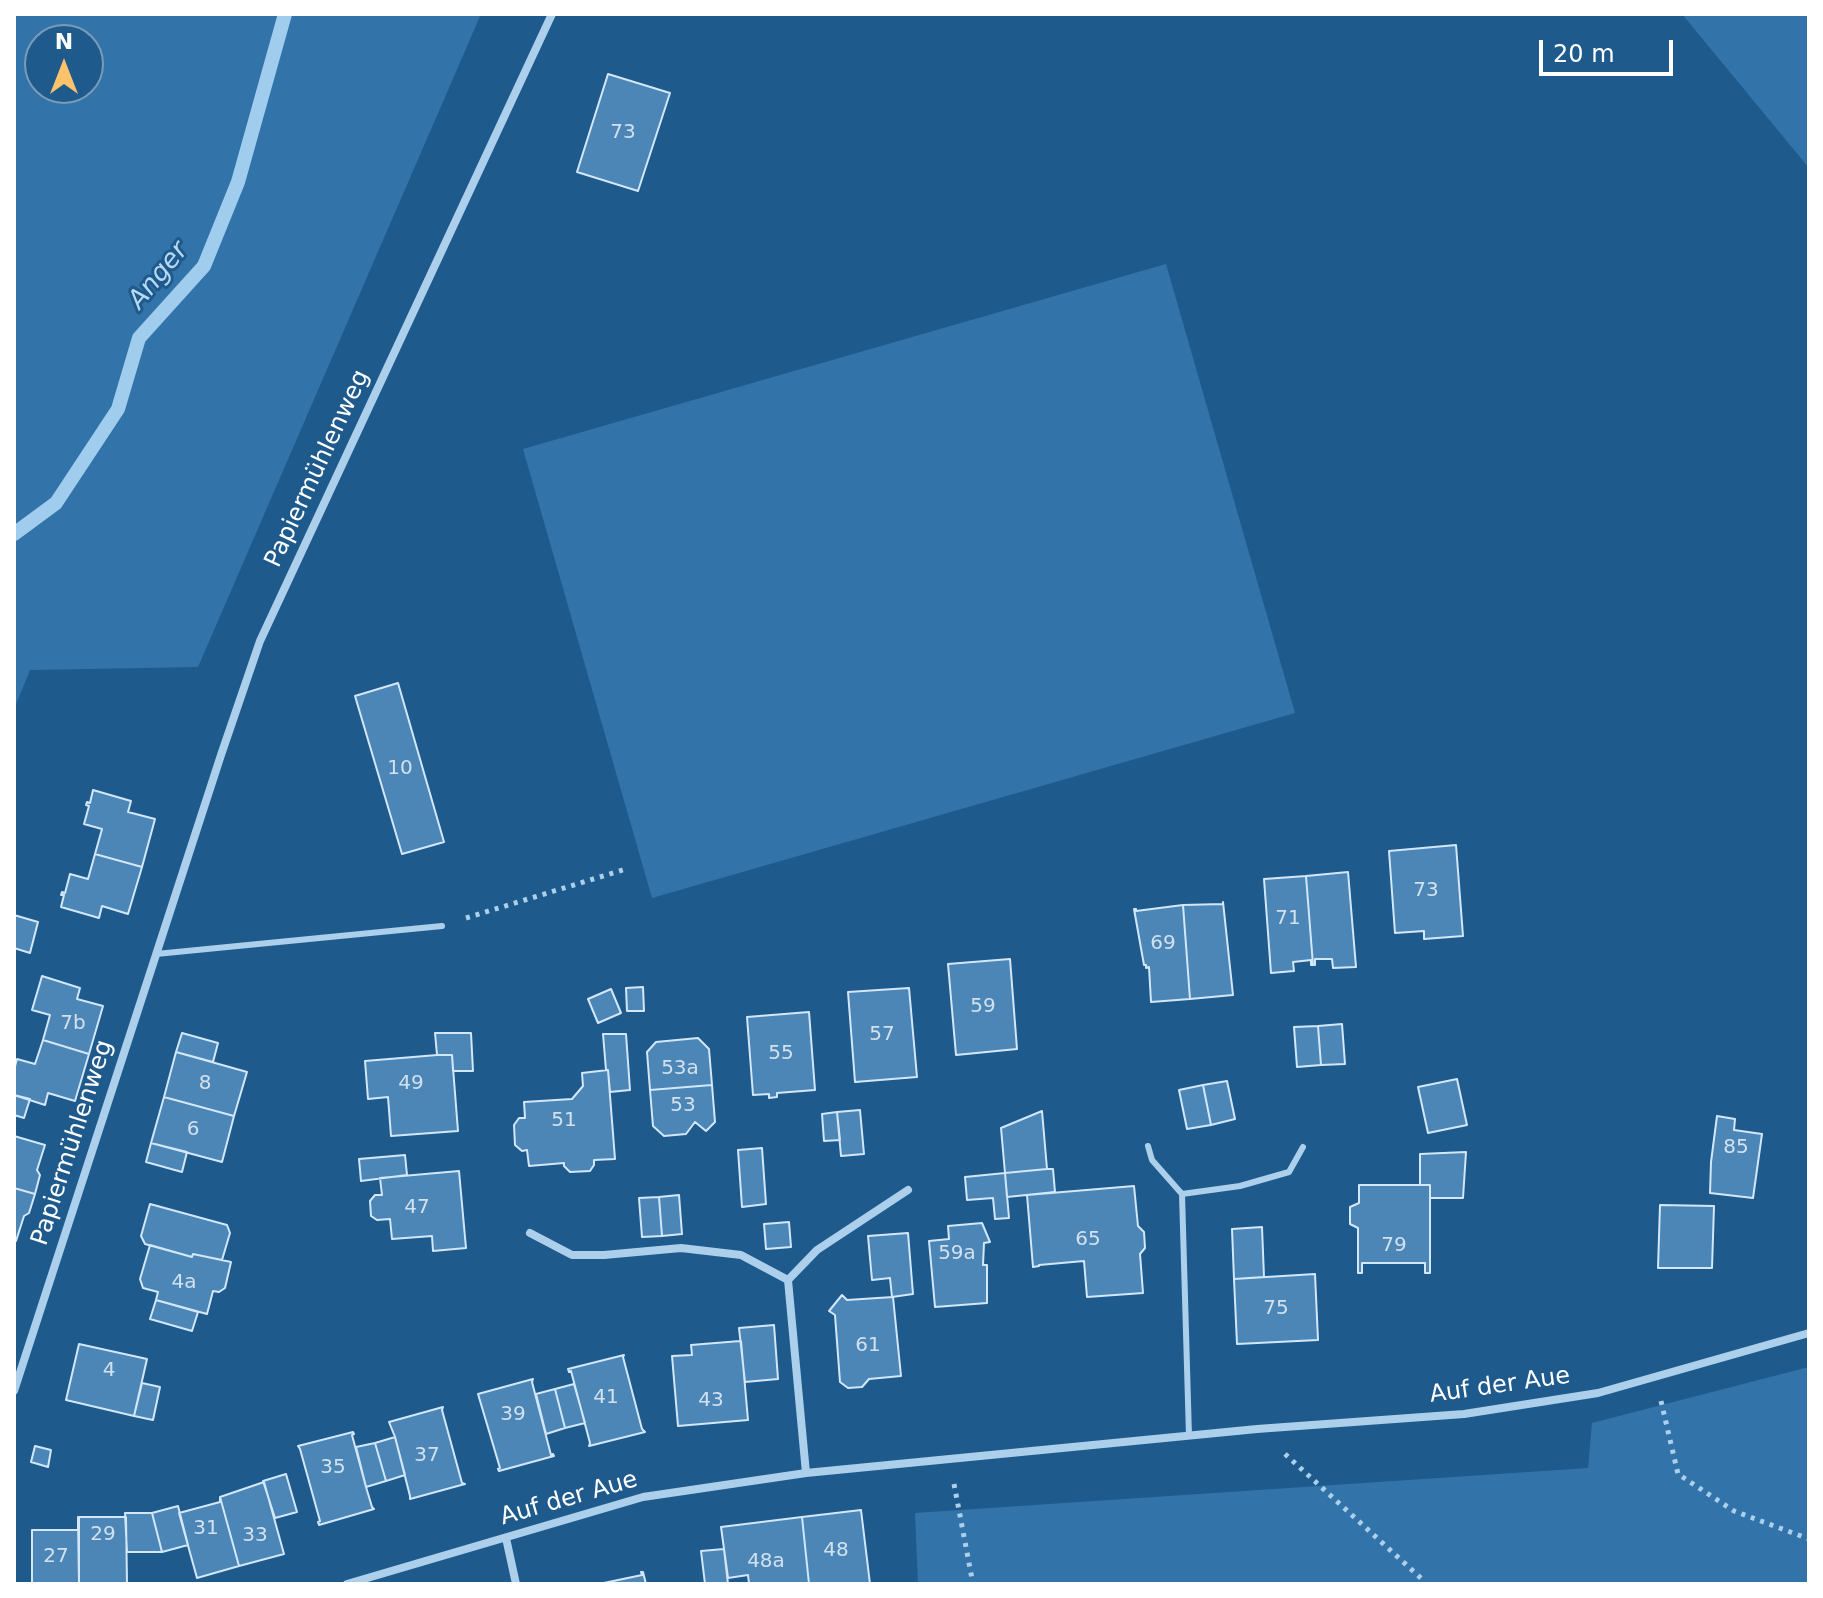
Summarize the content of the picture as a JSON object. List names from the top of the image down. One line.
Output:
{"streets":{"street":["Papiermühlenweg","Auf der Aue"]},"water":["Anger"],"house_numbers":["73","10","73","71","69","59","7b","57","55","53a","8","49","53","51","6","85","47","65","79","59a","4a","75","61","4","41","43","39","37","35","31","29","33","48","27","48a"],"scale_bar":"20 m","north":"top"}
